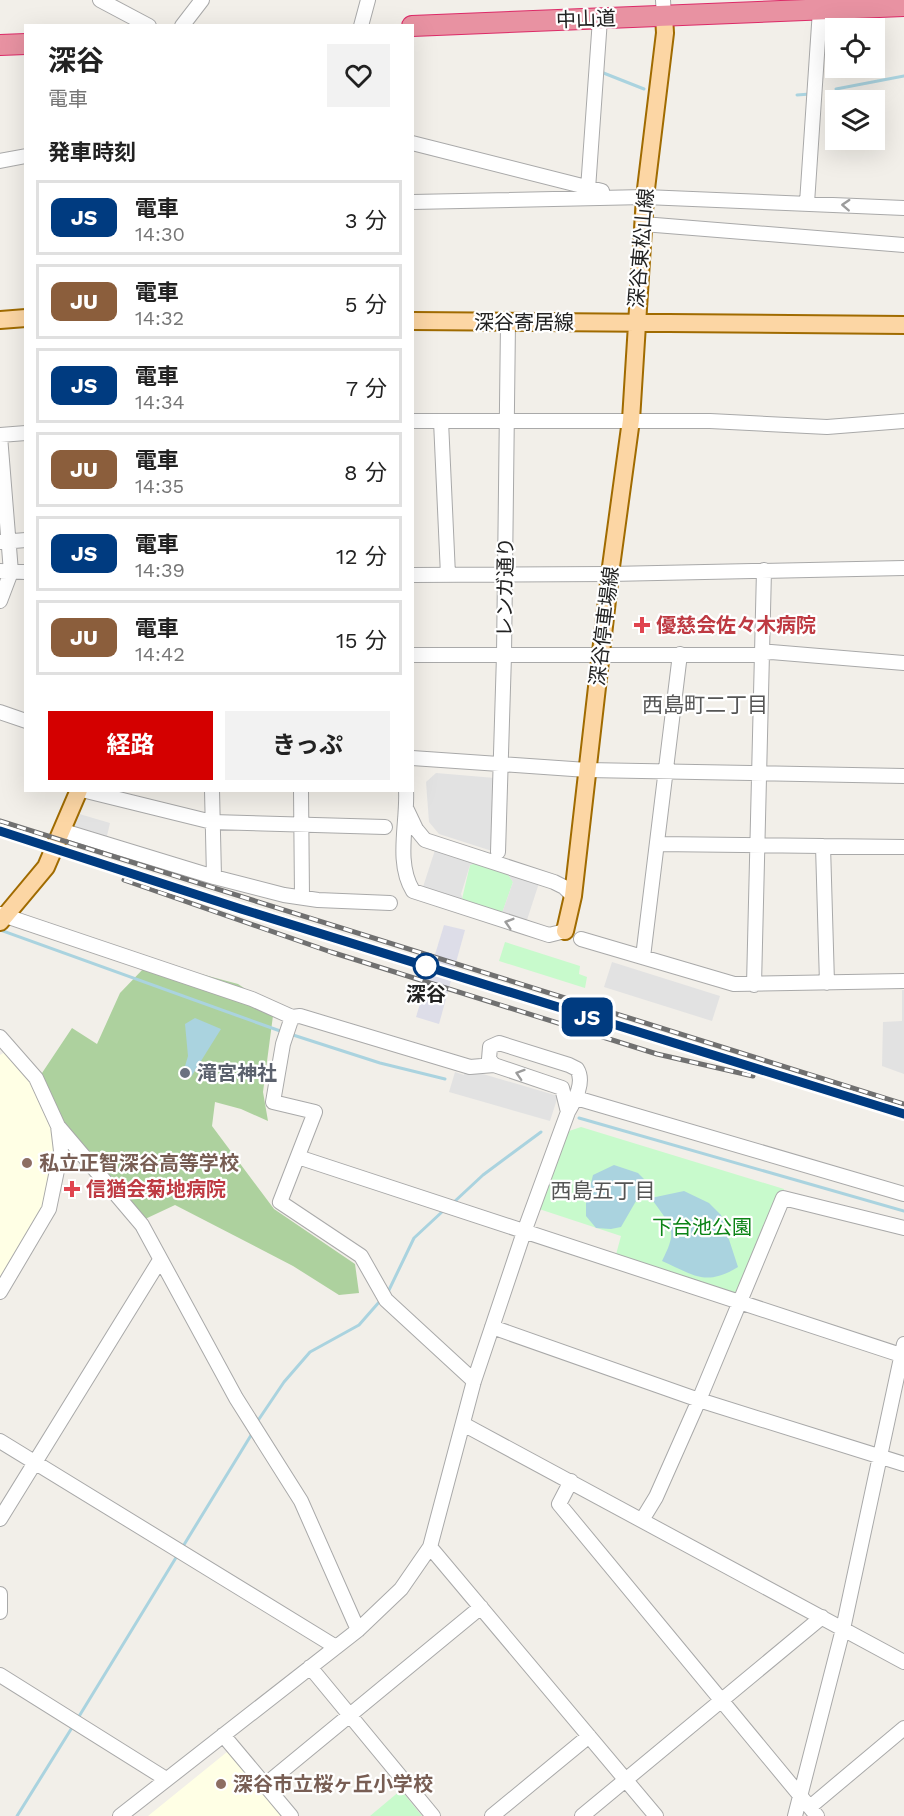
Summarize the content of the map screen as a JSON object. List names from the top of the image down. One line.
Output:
{"streets":{"highway":["中山道"],"main road":["深谷東松山線","深谷寄居線","深谷停車場線"],"street":["レンガ通り"]},"crossings":[["中山道","深谷東松山線"],["深谷東松山線","深谷寄居線"],["深谷東松山線","深谷停車場線"],["深谷寄居線","レンガ通り"],["深谷寄居線","深谷停車場線"]],"districts":["西島町二丁目","西島五丁目"],"parks":["下台池公園"],"places":{"health":["優慈会佐々木病院","信猶会菊地病院"],"other":["深谷","滝宮神社","私立正智深谷高等学校","深谷市立桜ヶ丘小学校"]},"page":{"on_map":"JS","heading":[["深谷","電車"],"発車時刻"],"list":[{"mark":"JS","name":"電車","note":"14:30","value":"3 分"},{"mark":"JU","name":"電車","note":"14:32","value":"5 分"},{"mark":"JS","name":"電車","note":"14:34","value":"7 分"},{"mark":"JU","name":"電車","note":"14:35","value":"8 分"},{"mark":"JS","name":"電車","note":"14:39","value":"12 分"},{"mark":"JU","name":"電車","note":"14:42","value":"15 分"}],"buttons":["経路","きっぷ"]}}
